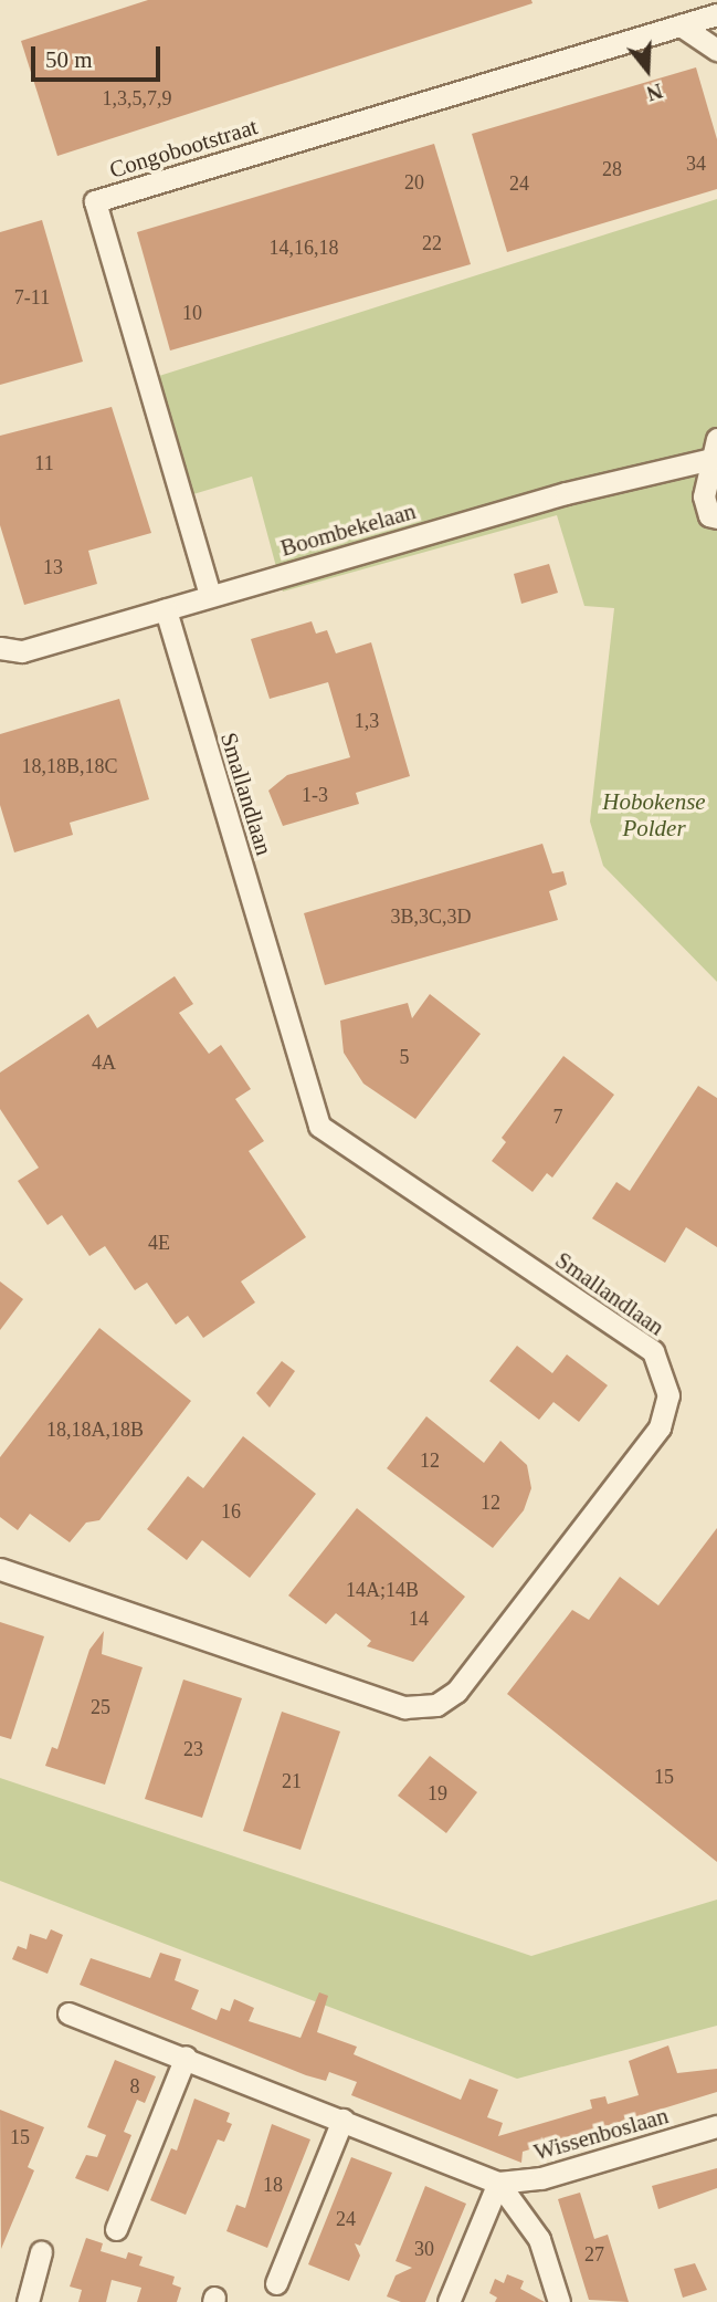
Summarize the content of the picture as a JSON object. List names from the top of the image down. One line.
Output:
{"streets":{"street":["Congobootstraat","Boombekelaan","Smallandlaan","Wissenboslaan"]},"crossings":[["Congobootstraat","Boombekelaan"],["Boombekelaan","Smallandlaan"]],"parks":["Hobokense Polder"],"house_numbers":["1,3,5,7,9","34","28","20","24","22","14,16,18","7-11","10","11","13","1,3","18,18B,18C","1-3","3B,3C,3D","5","4A","7","4E","18,18A,18B","12","12","16","14A;14B","14","25","23","15","21","19","8","15","18","24","30","27"],"scale_bar":"50 m","north":"bottom"}
